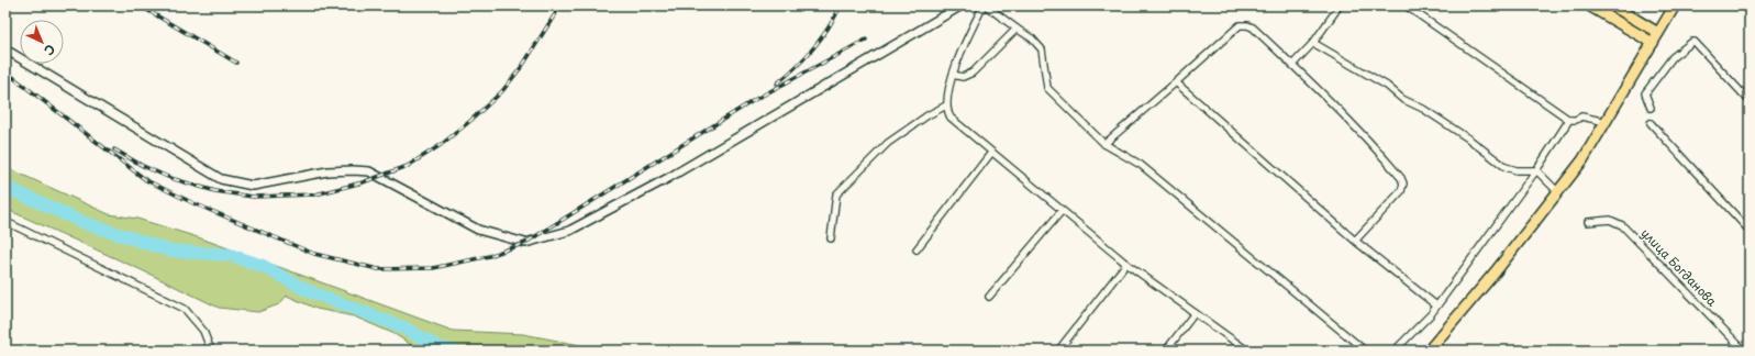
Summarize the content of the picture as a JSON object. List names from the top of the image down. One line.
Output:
{"streets":{"street":["улица Богданова"]},"north":"bottom right"}
